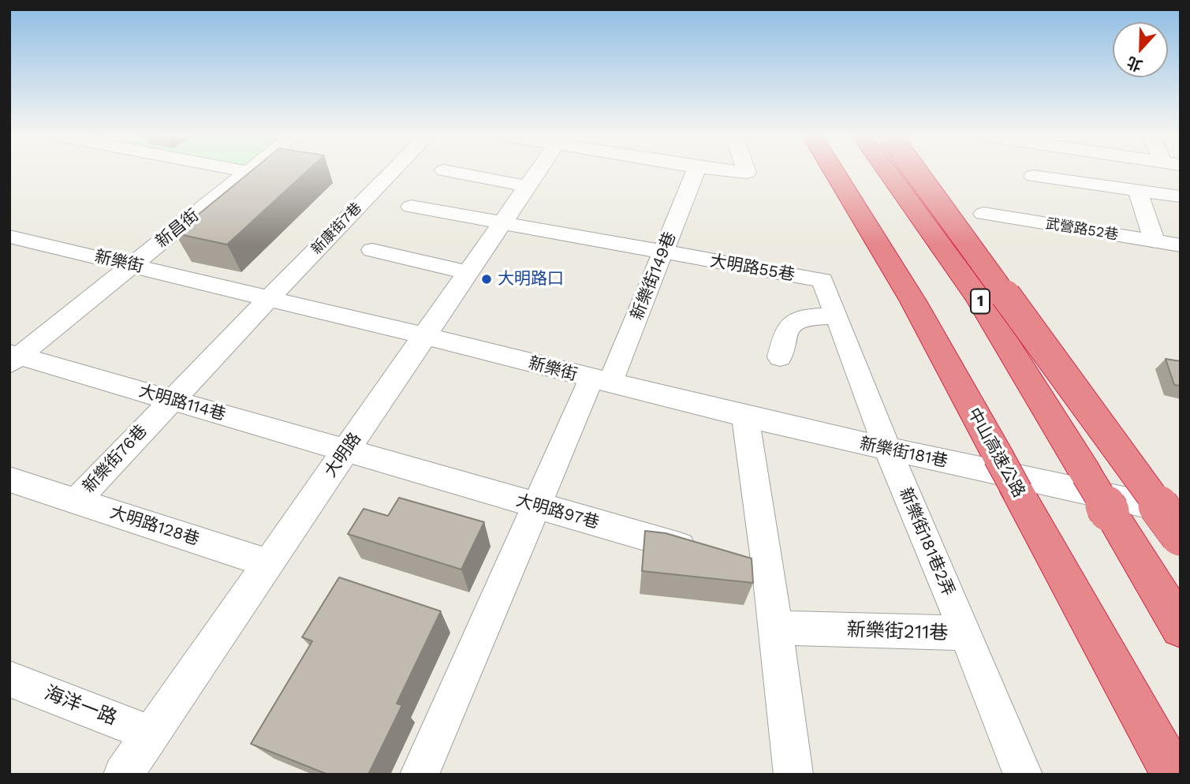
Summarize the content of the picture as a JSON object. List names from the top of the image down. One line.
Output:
{"streets":{"highway":["1","中山高速公路"],"street":["新昌街","新康街7巷","武營路52巷","新樂街","大明路55巷","新樂街149巷","大明路114巷","新樂街181巷","大明路","新樂街76巷","大明路97巷","大明路128巷","新樂街181巷2弄","新樂街211巷","海洋一路"]},"crossings":[["新昌街","新樂街"],["新昌街","大明路114巷"],["新康街7巷","新樂街"],["新康街7巷","新樂街76巷"],["新樂街","新樂街149巷"],["新樂街","新樂街181巷"],["新樂街","大明路"],["新樂街","新樂街76巷"],["大明路55巷","新樂街149巷"],["大明路55巷","新樂街181巷"],["大明路55巷","大明路"],["大明路55巷","新樂街181巷2弄"],["新樂街149巷","大明路97巷"],["1","新樂街181巷"],["大明路114巷","大明路"],["大明路114巷","新樂街76巷"],["大明路114巷","大明路97巷"],["新樂街181巷","新樂街181巷2弄"],["大明路","大明路97巷"],["大明路","大明路128巷"],["大明路","海洋一路"],["新樂街76巷","大明路128巷"],["新樂街181巷2弄","新樂街211巷"]],"places":["大明路口"],"north":"bottom"}
